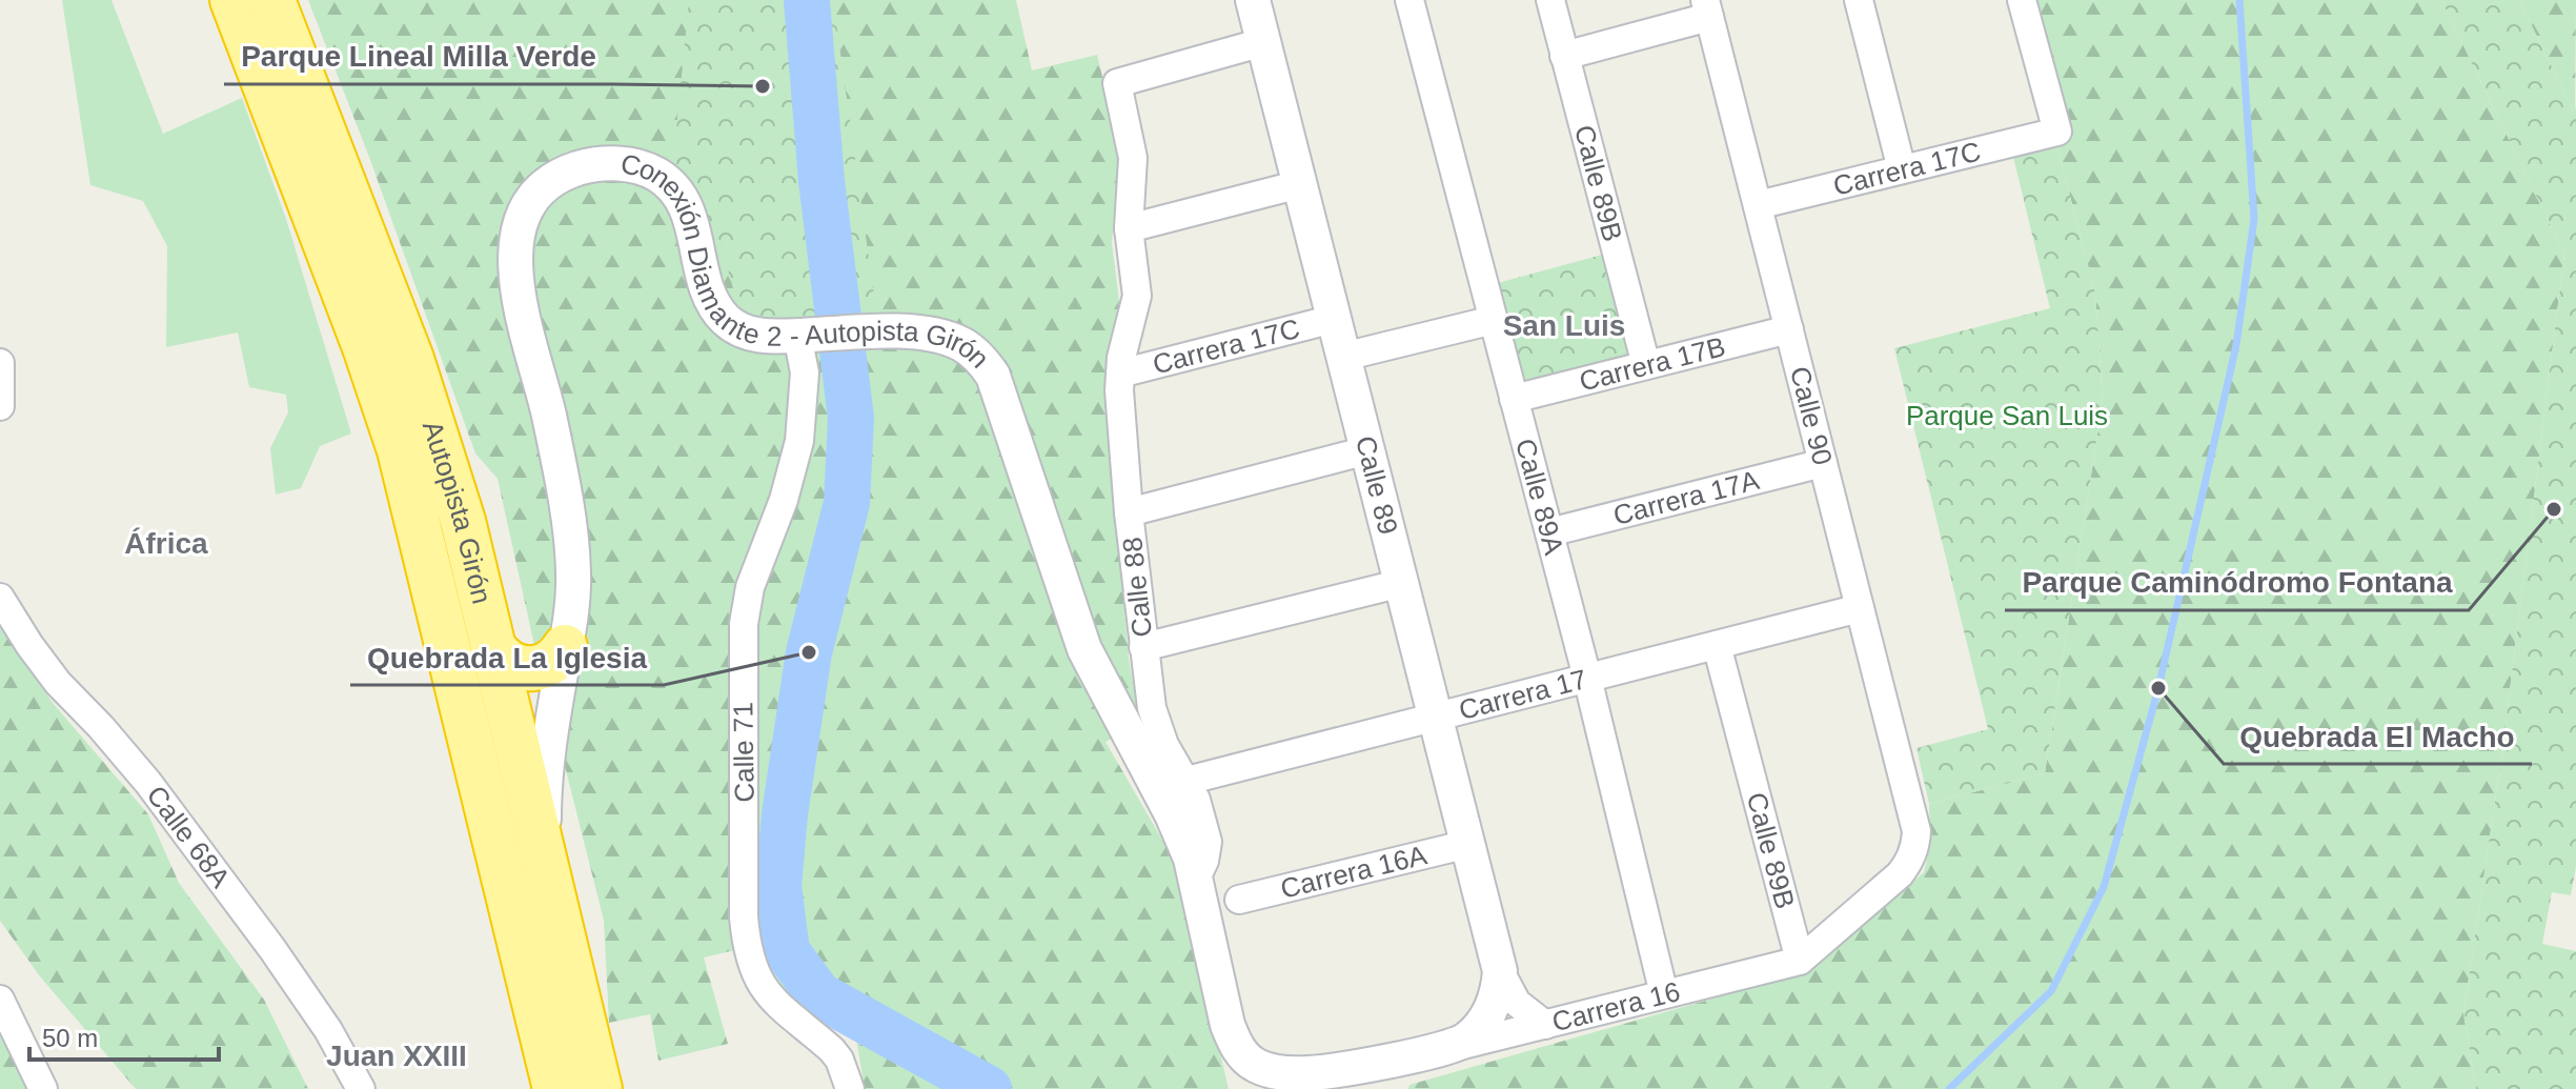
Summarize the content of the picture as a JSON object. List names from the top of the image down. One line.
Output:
{"streets":{"highway":["Autopista Girón"],"street":["Carrera 17C","Calle 89B","Conexión Diamante 2 - Autopista Girón","Carrera 17B","Calle 90","Calle 89","Calle 89A","Carrera 17A","Calle 88","Carrera 17","Calle 71","Calle 68A","Carrera 16A","Carrera 16"]},"crossings":[["Carrera 17C","Calle 90"],["Carrera 17C","Calle 89"],["Carrera 17C","Calle 88"],["Calle 89B","Carrera 17B"],["Calle 89B","Carrera 17"],["Calle 89B","Carrera 16"],["Conexión Diamante 2 - Autopista Girón","Autopista Girón"],["Conexión Diamante 2 - Autopista Girón","Calle 88"],["Conexión Diamante 2 - Autopista Girón","Calle 71"],["Carrera 17B","Calle 90"],["Carrera 17B","Calle 89A"],["Calle 90","Carrera 17A"],["Calle 90","Carrera 17"],["Calle 90","Carrera 16"],["Calle 89","Calle 88"],["Calle 89","Carrera 17"],["Calle 89","Carrera 16A"],["Calle 89","Carrera 16"],["Calle 89A","Carrera 17A"],["Calle 89A","Carrera 17"],["Calle 89A","Carrera 16"],["Calle 88","Carrera 17"],["Calle 88","Carrera 16"]],"districts":["San Luis","África","Juan XXIII"],"parks":["Parque San Luis"],"places":["Parque Lineal Milla Verde","Parque Caminódromo Fontana","Quebrada La Iglesia","Quebrada El Macho"],"scale_bar":"50 m"}
